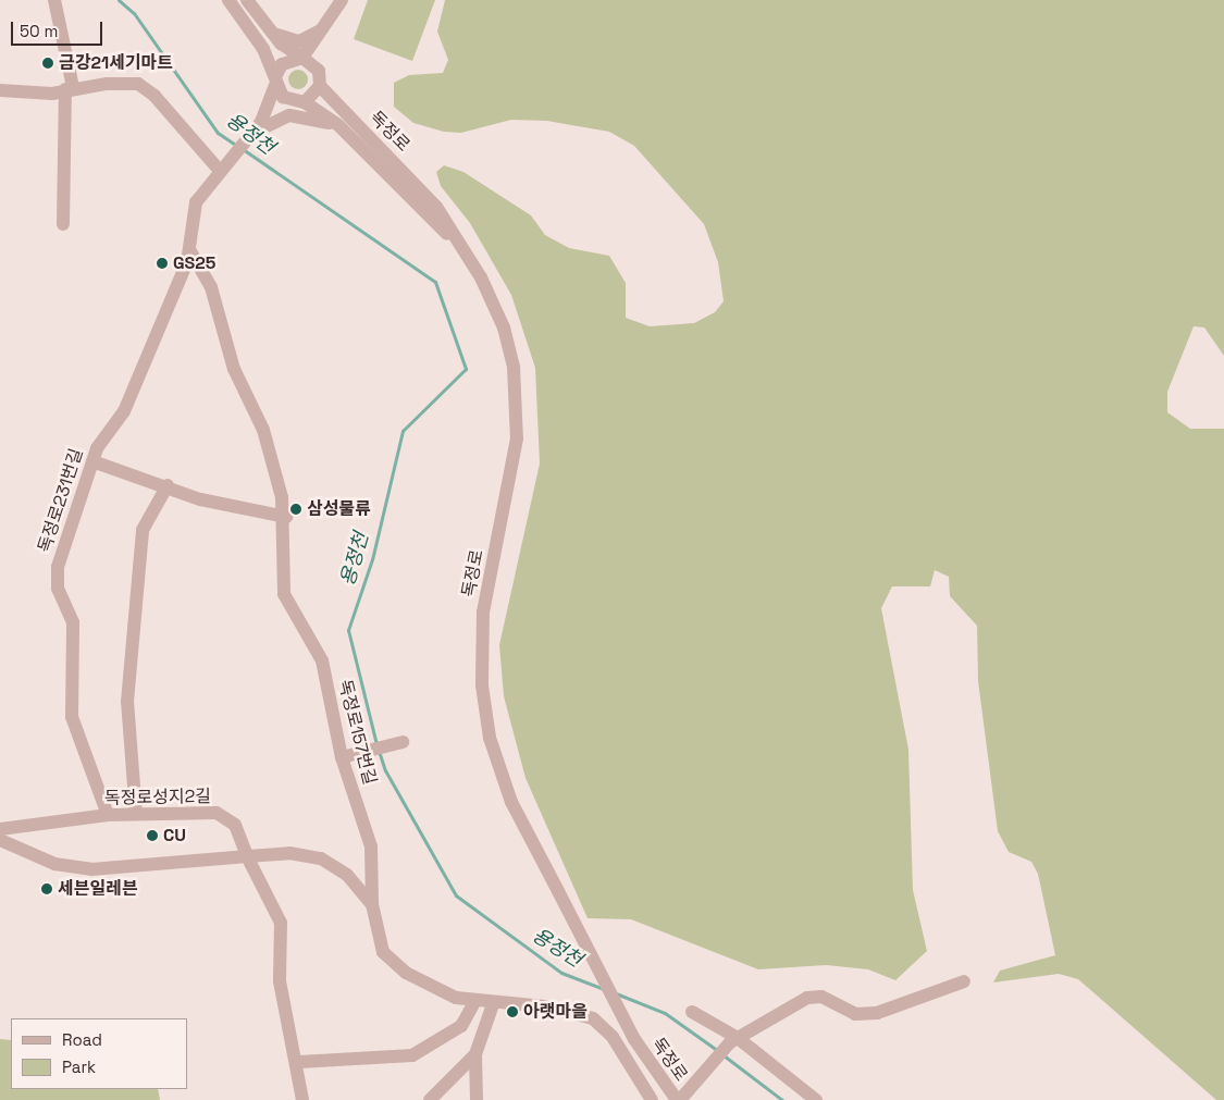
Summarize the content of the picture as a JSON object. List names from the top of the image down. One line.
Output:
{"streets":{"street":["독정로","독정로231번길","독정로157번길","독정로성지2길"]},"crossings":[["독정로231번길","독정로157번길"],["독정로231번길","독정로성지2길"]],"water":["용정천"],"places":["금강21세기마트","GS25","삼성물류","CU","세븐일레븐","아랫마을"],"legend":["Road","Park"],"scale_bar":"50 m"}
